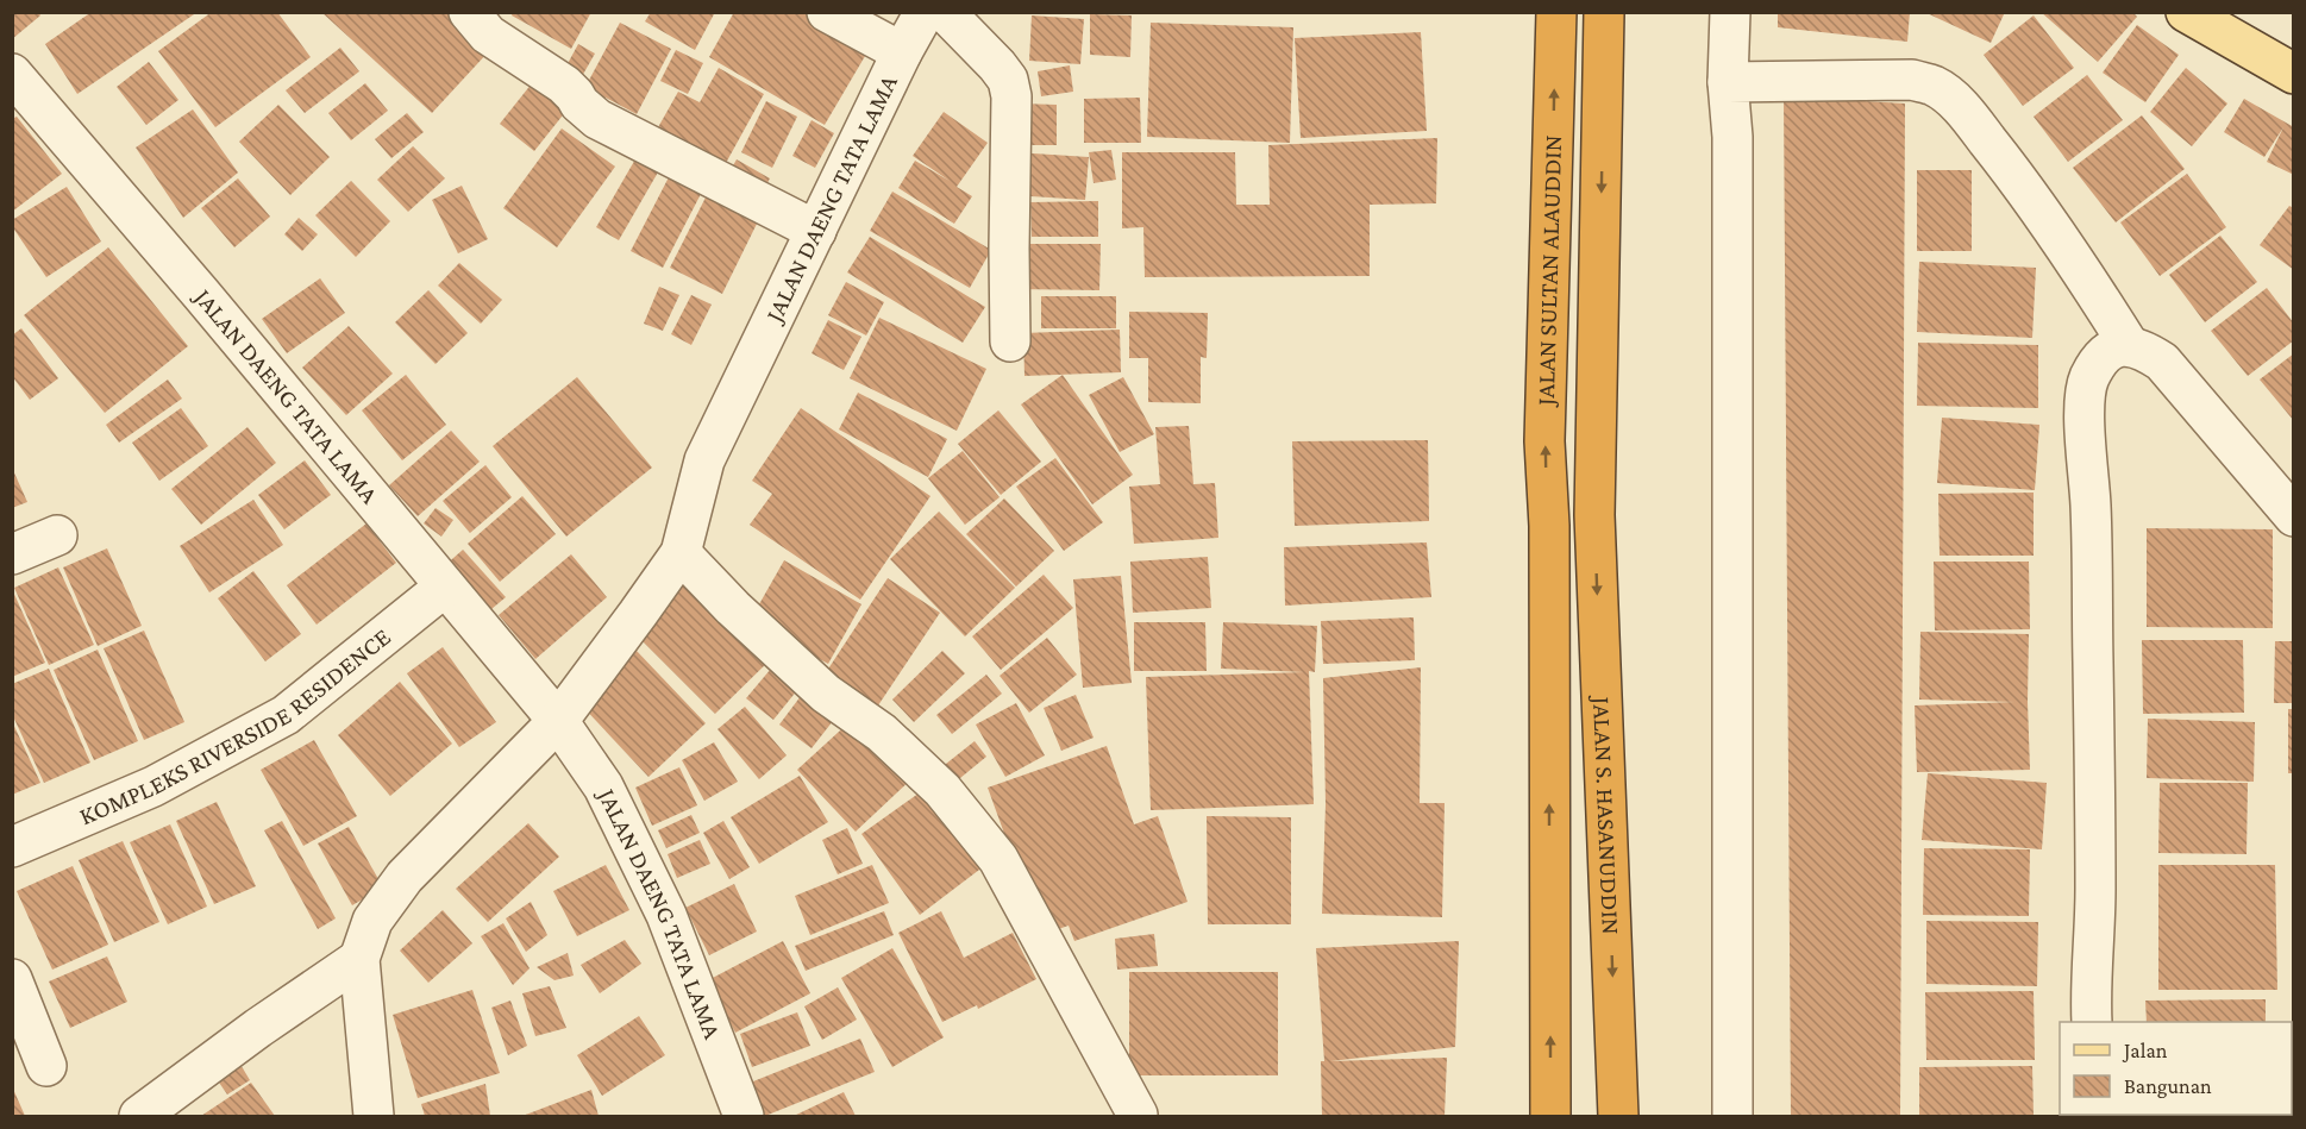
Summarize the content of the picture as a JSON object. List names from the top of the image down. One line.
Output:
{"streets":{"highway":["JALAN SULTAN ALAUDDIN","JALAN S. HASANUDDIN"],"street":["JALAN DAENG TATA LAMA","KOMPLEKS RIVERSIDE RESIDENCE"]},"crossings":[["JALAN DAENG TATA LAMA","KOMPLEKS RIVERSIDE RESIDENCE"],["JALAN SULTAN ALAUDDIN","JALAN S. HASANUDDIN"]],"one_way":["JALAN S. HASANUDDIN"],"legend":["Jalan","Bangunan"]}
